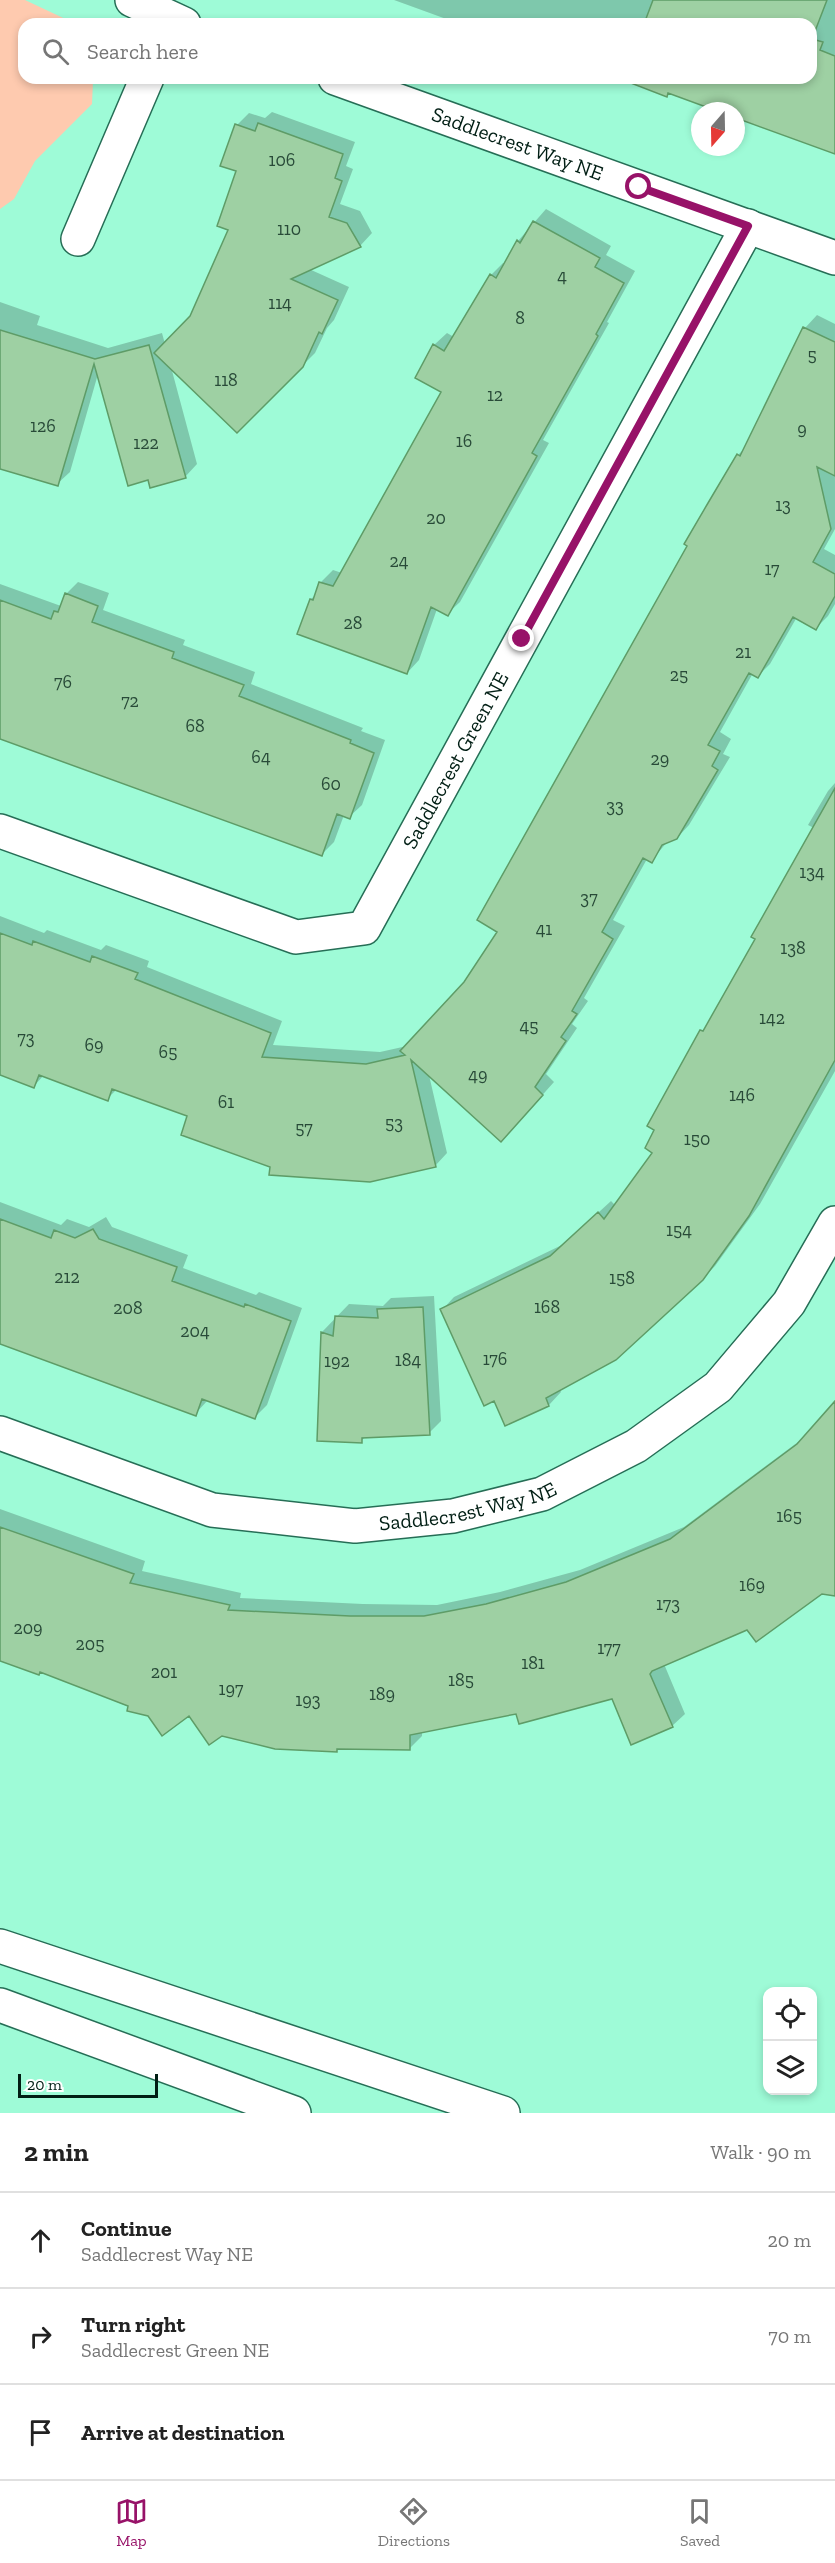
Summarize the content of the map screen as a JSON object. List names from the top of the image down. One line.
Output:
{"streets":{"street":["Saddlecrest Way NE","Saddlecrest Green NE"]},"crossings":[["Saddlecrest Way NE","Saddlecrest Green NE"]],"house_numbers":["106","110","4","114","8","5","118","12","126","9","16","122","13","20","24","17","28","21","25","76","72","68","64","29","60","33","134","37","41","138","142","45","73","69","65","49","146","61","53","57","150","154","212","158","168","208","204","176","184","192","165","169","173","209","205","177","181","201","185","197","189","193"],"scale_bar":"20 m","north":"bottom","page":{"search":"Search here","scale":"20 m","heading":["2 min","Walk · 90 m"],"list":[["Continue","Saddlecrest Way NE","20 m"],["Turn right","Saddlecrest Green NE","70 m"],"Arrive at destination"],"nav":["Map","Directions","Saved"]}}
